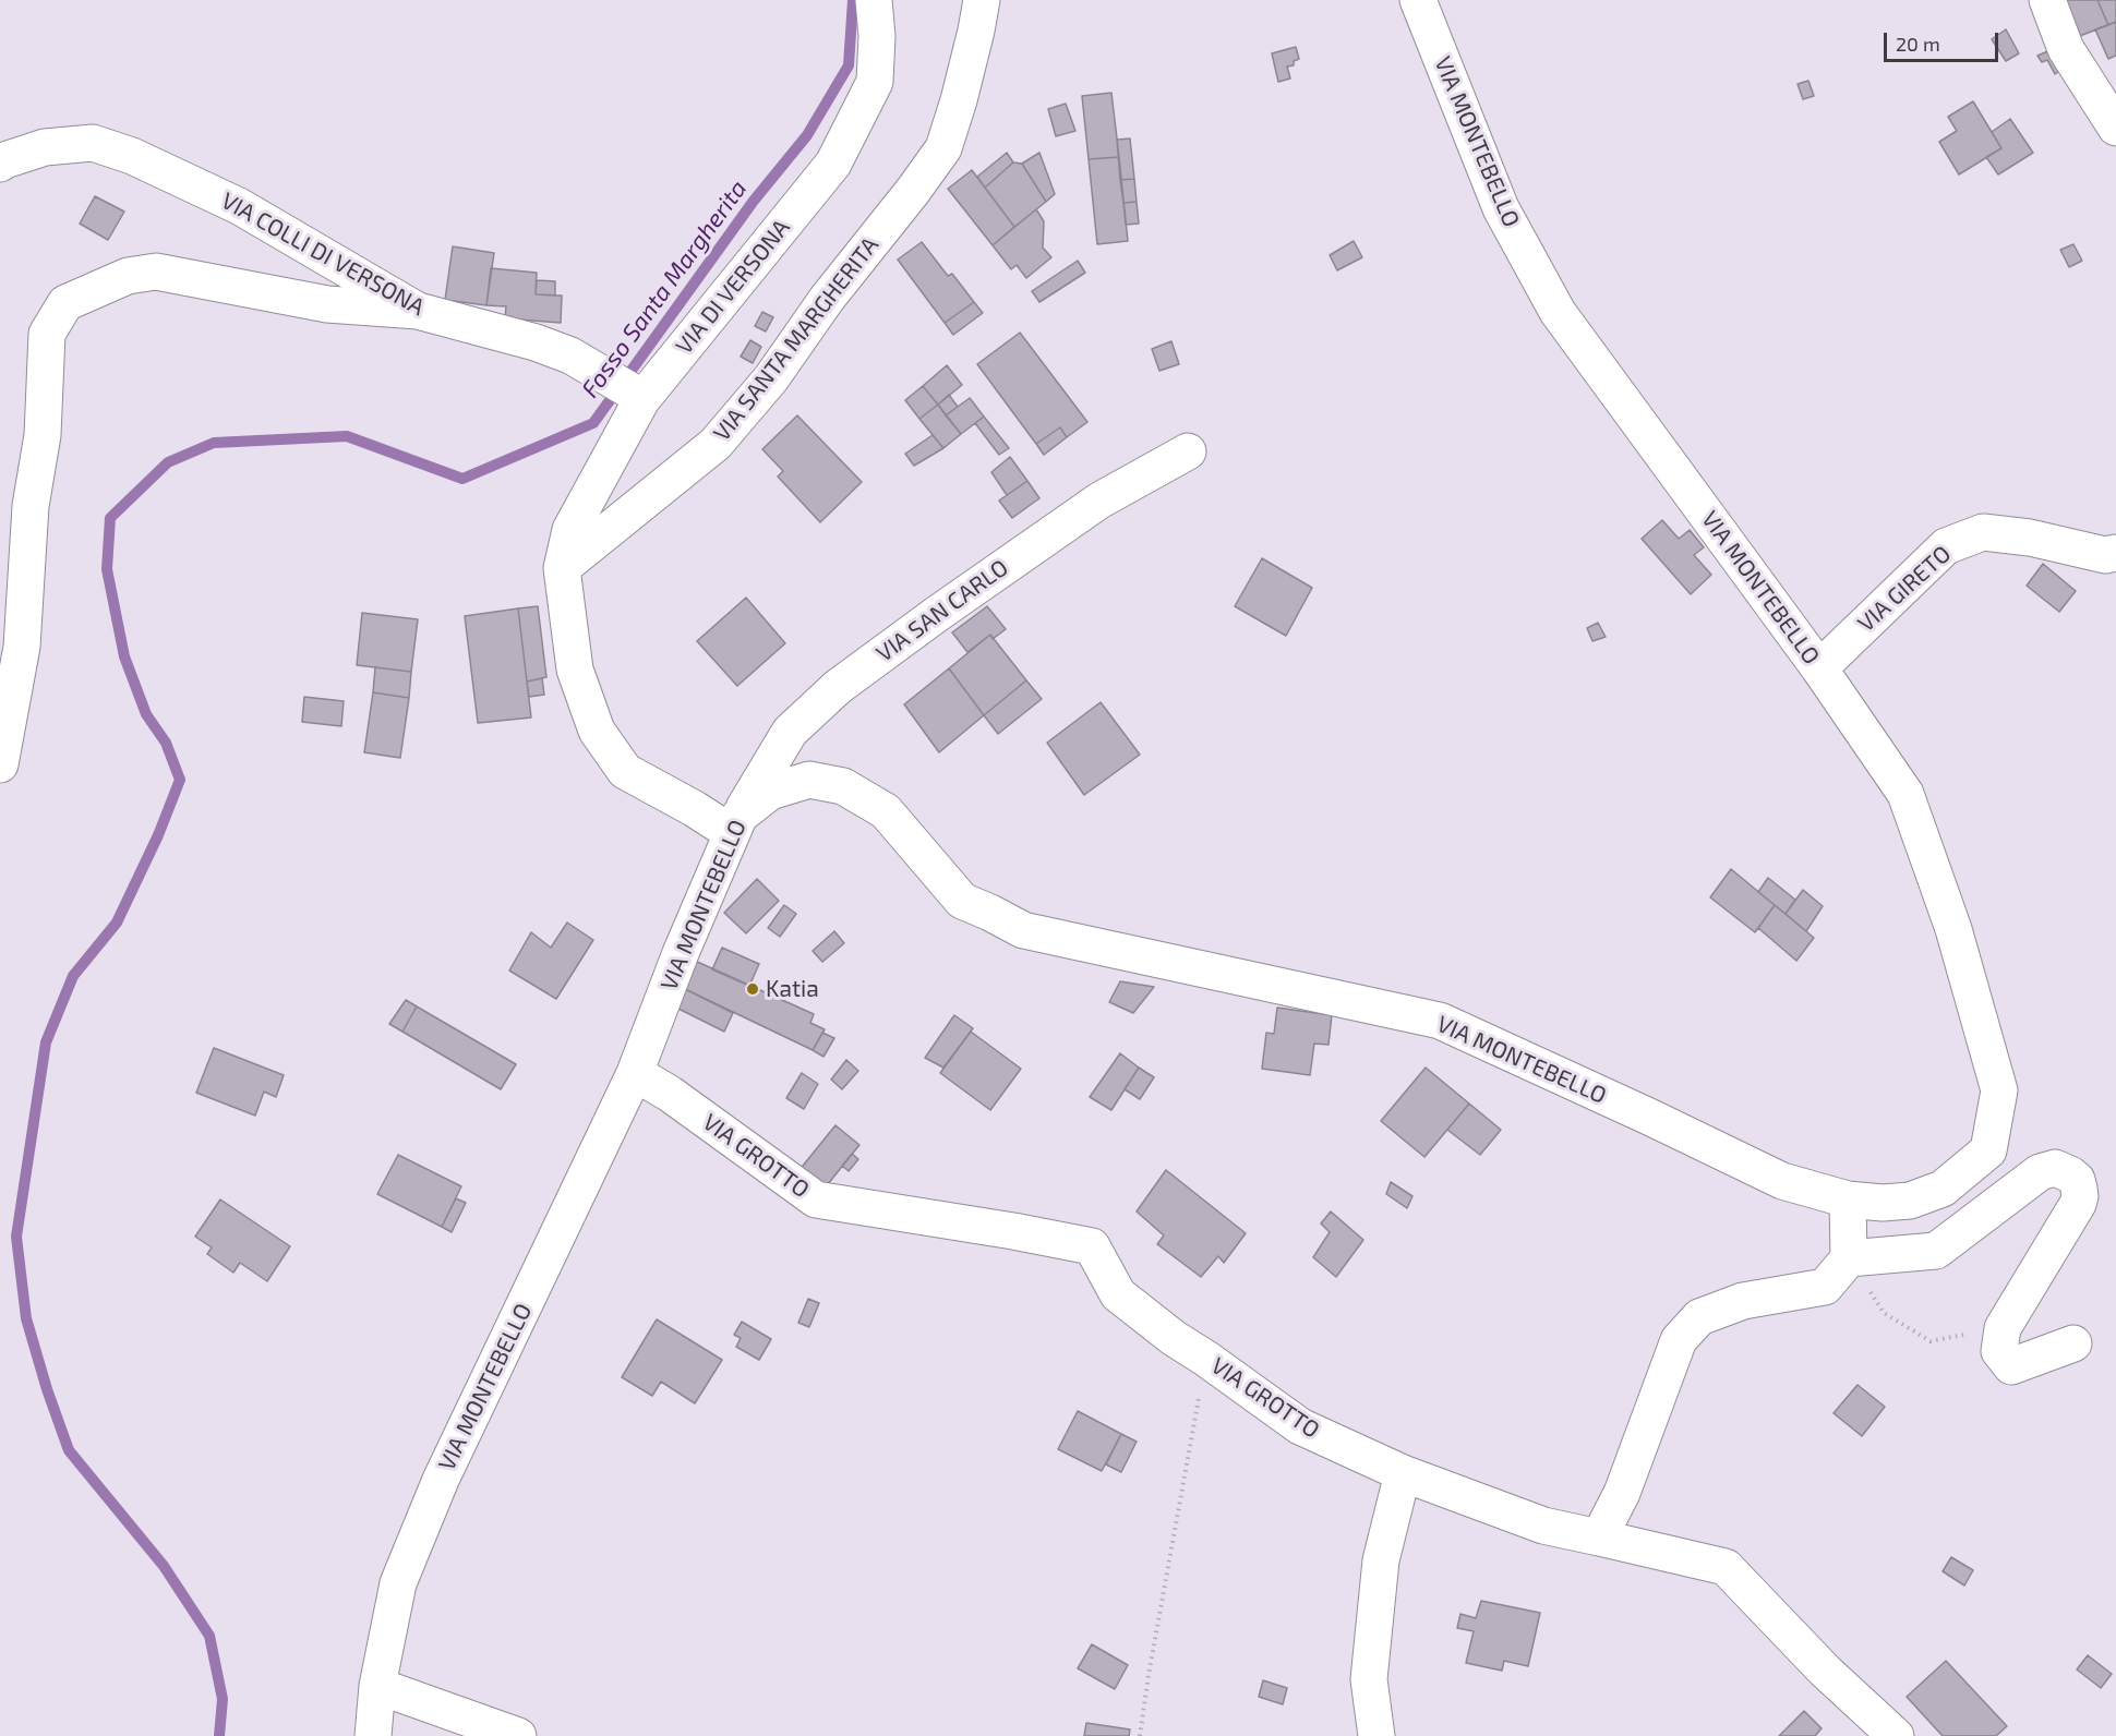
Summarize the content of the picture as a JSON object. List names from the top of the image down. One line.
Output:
{"streets":{"street":["VIA MONTEBELLO","VIA COLLI DI VERSONA","VIA DI VERSONA","VIA SANTA MARGHERITA","VIA GIRETO","VIA SAN CARLO","VIA GROTTO"]},"crossings":[["VIA MONTEBELLO","VIA GIRETO"],["VIA MONTEBELLO","VIA SAN CARLO"],["VIA MONTEBELLO","VIA GROTTO"],["VIA COLLI DI VERSONA","VIA DI VERSONA"],["VIA DI VERSONA","VIA SANTA MARGHERITA"]],"water":["Fosso Santa Margherita"],"places":["Katia"],"scale_bar":"20 m"}
